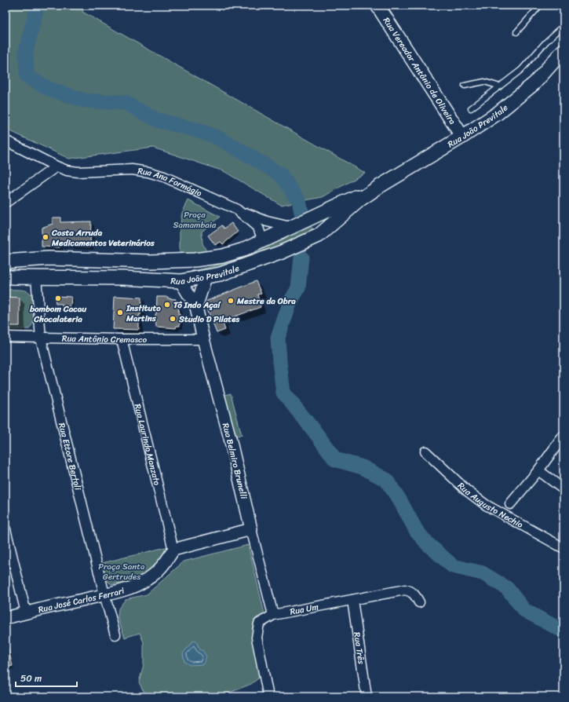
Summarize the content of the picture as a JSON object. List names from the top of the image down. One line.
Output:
{"streets":{"main road":["Rua Vereador Antônio de Oliveira","Rua João Previtale"],"street":["Rua Ana Formágio","Rua Antônio Cremasco","Rua Laurindo Manzato","Rua Ettore Bertoli","Rua Belmiro Brunelli","Rua Augusto Nechio","Rua José Carlos Ferrari","Rua Um","Rua Três"]},"crossings":[["Rua Vereador Antônio de Oliveira","Rua João Previtale"],["Rua João Previtale","Rua Ana Formágio"],["Rua João Previtale","Rua Ettore Bertoli"],["Rua João Previtale","Rua Belmiro Brunelli"],["Rua Antônio Cremasco","Rua Laurindo Manzato"],["Rua Antônio Cremasco","Rua Ettore Bertoli"],["Rua Antônio Cremasco","Rua Belmiro Brunelli"],["Rua Laurindo Manzato","Rua José Carlos Ferrari"],["Rua Ettore Bertoli","Rua José Carlos Ferrari"],["Rua Belmiro Brunelli","Rua Um"],["Rua Um","Rua Três"]],"parks":["Praça Samambaia","Praça Santa Gertrudes"],"places":["Costa Arruda Medicamentos Veterinários","bombom Cacau Chocalateria","Mestre da Obra","Tô Indo Açaí","Instituto Martins","Studio D Pilates"],"scale_bar":"50 m"}
